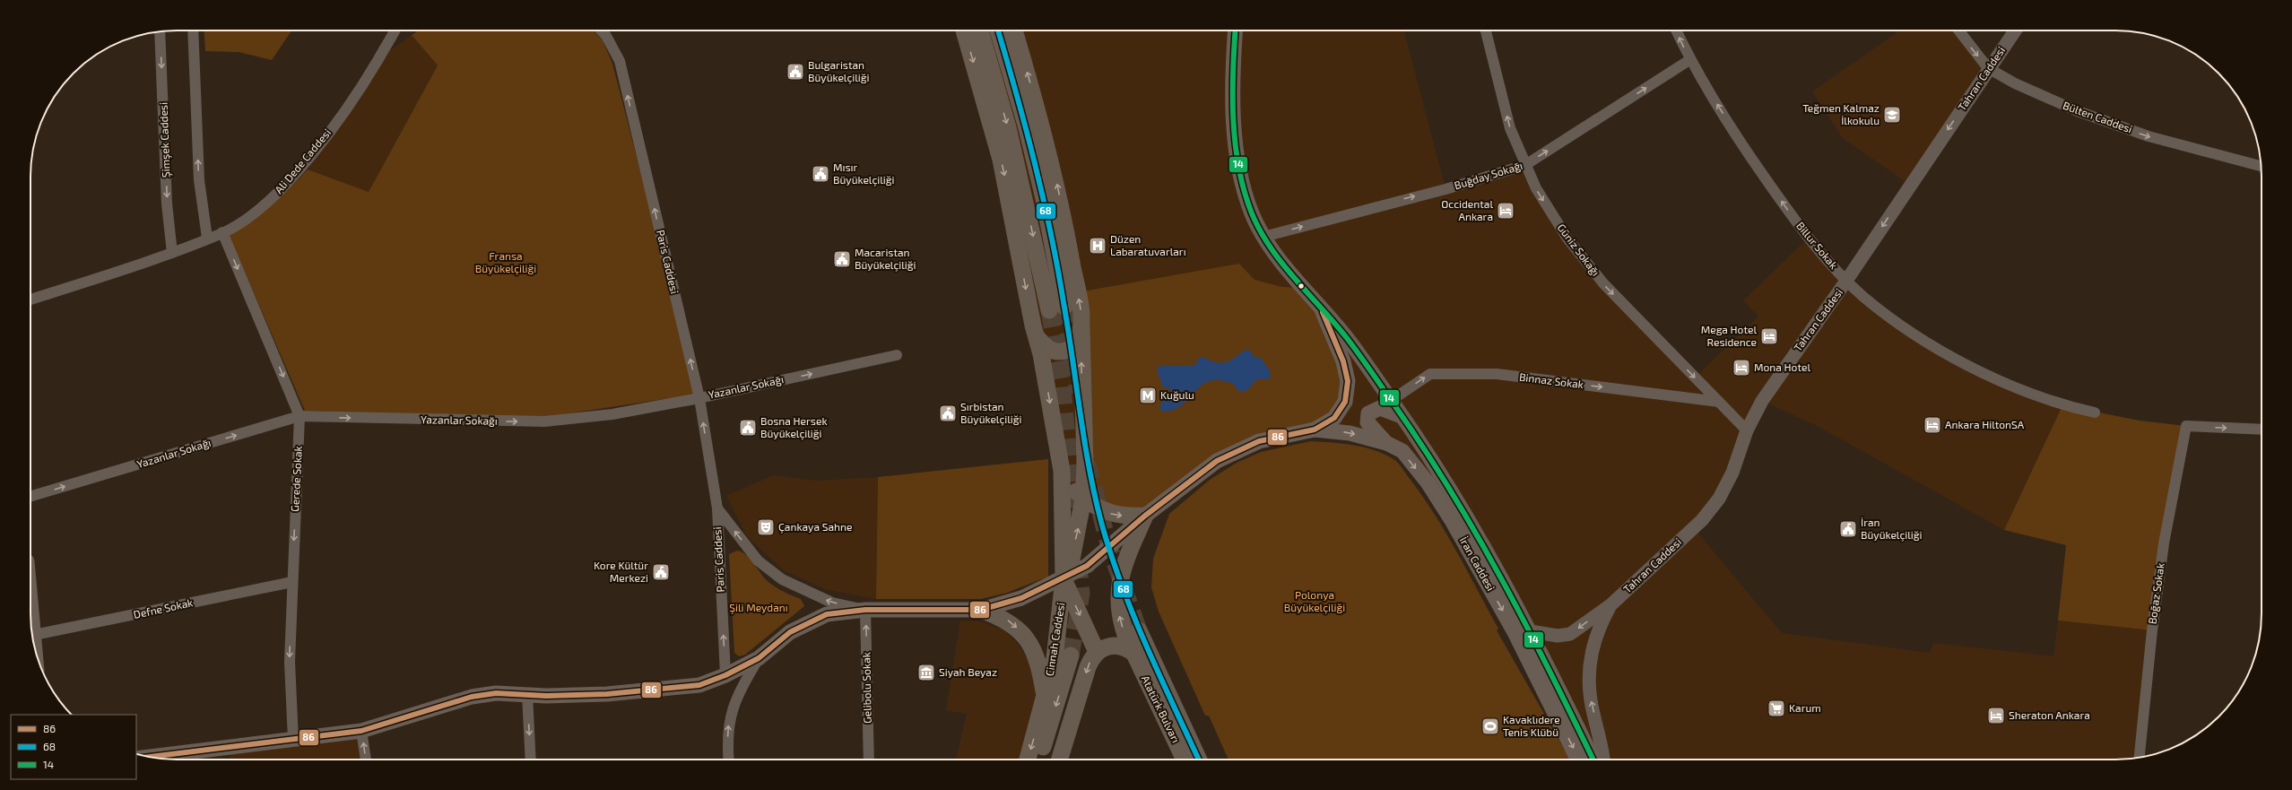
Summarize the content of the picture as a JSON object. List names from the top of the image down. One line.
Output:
{"streets":{"main road":["İran Caddesi","Cinnah Caddesi","Atatürk Bulvarı"],"street":["Tahran Caddesi","Bülten Caddesi","Şimşek Caddesi","Ali Dede Caddesi","Buğday Sokağı","Billur Sokak","Güniz Sokağı","Paris Caddesi","Binnaz Sokak","Yazanlar Sokağı","Gerede Sokak","Boğaz Sokak","Defne Sokak","Gelibolu Sokak"]},"crossings":[["Tahran Caddesi","Bülten Caddesi"],["Tahran Caddesi","Billur Sokak"],["Tahran Caddesi","Güniz Sokağı"],["Tahran Caddesi","İran Caddesi"],["Şimşek Caddesi","Ali Dede Caddesi"],["Ali Dede Caddesi","Gerede Sokak"],["Buğday Sokağı","Billur Sokak"],["Buğday Sokağı","Güniz Sokağı"],["Buğday Sokağı","İran Caddesi"],["Güniz Sokağı","Binnaz Sokak"],["Paris Caddesi","Yazanlar Sokağı"],["Paris Caddesi","Gelibolu Sokak"],["Binnaz Sokak","İran Caddesi"],["Yazanlar Sokağı","Gerede Sokak"],["Gerede Sokak","Defne Sokak"]],"one_way":["Bülten Caddesi","Buğday Sokağı","Billur Sokak","Paris Caddesi","Binnaz Sokak","Yazanlar Sokağı","Gerede Sokak","Boğaz Sokak","Gelibolu Sokak"],"parks":["Fransa Büyükelçiliği","Polonya Büyükelçiliği","Şili Meydanı"],"places":{"public building":["Bulgaristan Büyükelçiliği","Mısır Büyükelçiliği","Macaristan Büyükelçiliği","Sırbistan Büyükelçiliği","Bosna Hersek Büyükelçiliği","İran Büyükelçiliği","Kore Kültür Merkezi"],"school or university":["Teğmen Kalmaz İlkokulu"],"hotel":["Occidental Ankara","Mega Hotel Residence","Mona Hotel","Ankara HiltonSA","Sheraton Ankara"],"hospital":["Düzen Labaratuvarları"],"metro station":["Kuğulu"],"theatre":["Çankaya Sahne"],"museum":["Siyah Beyaz"],"supermarket":["Karum"],"sports":["Kavaklıdere Tenis Klübü"]},"lines":["transit line 68","transit line 14","transit line 86"],"legend":["86","68","14"]}
